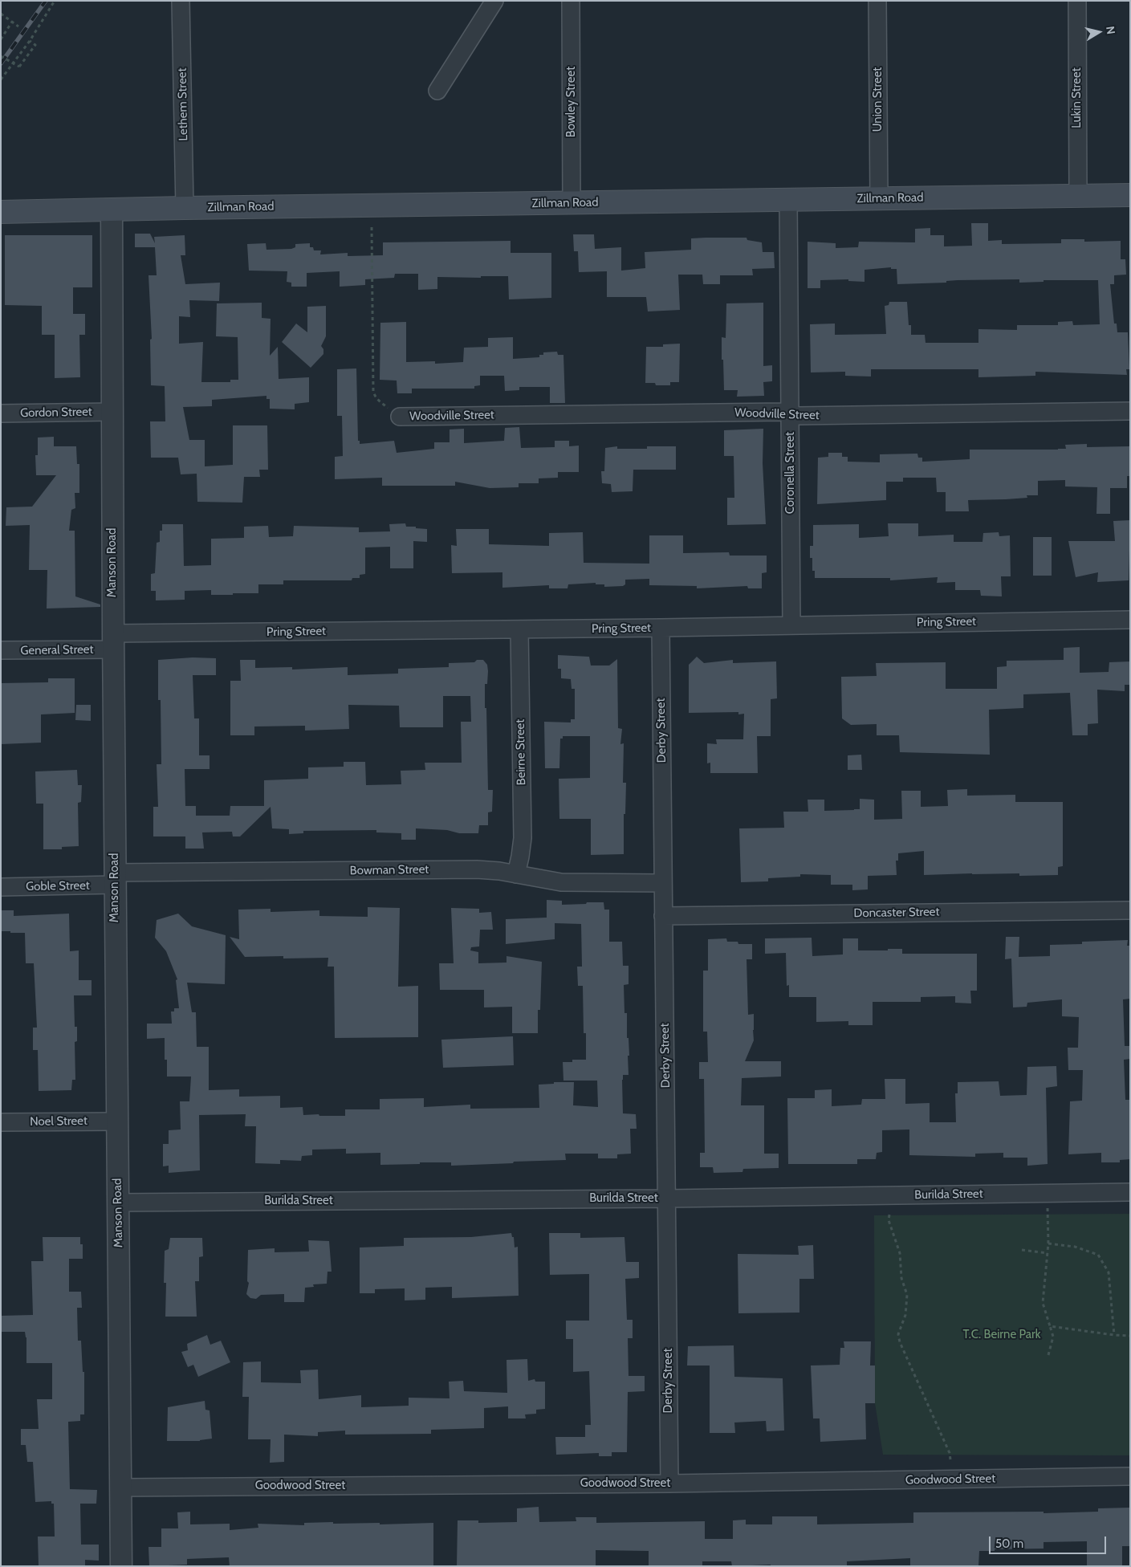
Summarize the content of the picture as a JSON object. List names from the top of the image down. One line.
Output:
{"streets":{"main road":["Zillman Road"],"street":["Lukin Street","Union Street","Bowley Street","Lethem Street","Gordon Street","Woodville Street","Coronella Street","Manson Road","Pring Street","General Street","Derby Street","Beirne Street","Bowman Street","Goble Street","Doncaster Street","Noel Street","Burilda Street","Goodwood Street"]},"crossings":[["Lukin Street","Zillman Road"],["Union Street","Zillman Road"],["Bowley Street","Zillman Road"],["Lethem Street","Zillman Road"],["Zillman Road","Coronella Street"],["Zillman Road","Manson Road"],["Gordon Street","Manson Road"],["Woodville Street","Coronella Street"],["Coronella Street","Pring Street"],["Manson Road","Pring Street"],["Manson Road","General Street"],["Manson Road","Bowman Street"],["Manson Road","Goble Street"],["Manson Road","Noel Street"],["Manson Road","Burilda Street"],["Manson Road","Goodwood Street"],["Pring Street","General Street"],["Pring Street","Derby Street"],["Pring Street","Beirne Street"],["Derby Street","Bowman Street"],["Derby Street","Doncaster Street"],["Derby Street","Burilda Street"],["Derby Street","Goodwood Street"],["Beirne Street","Bowman Street"],["Bowman Street","Goble Street"]],"parks":["T.C. Beirne Park"],"scale_bar":"50 m","north":"right"}
